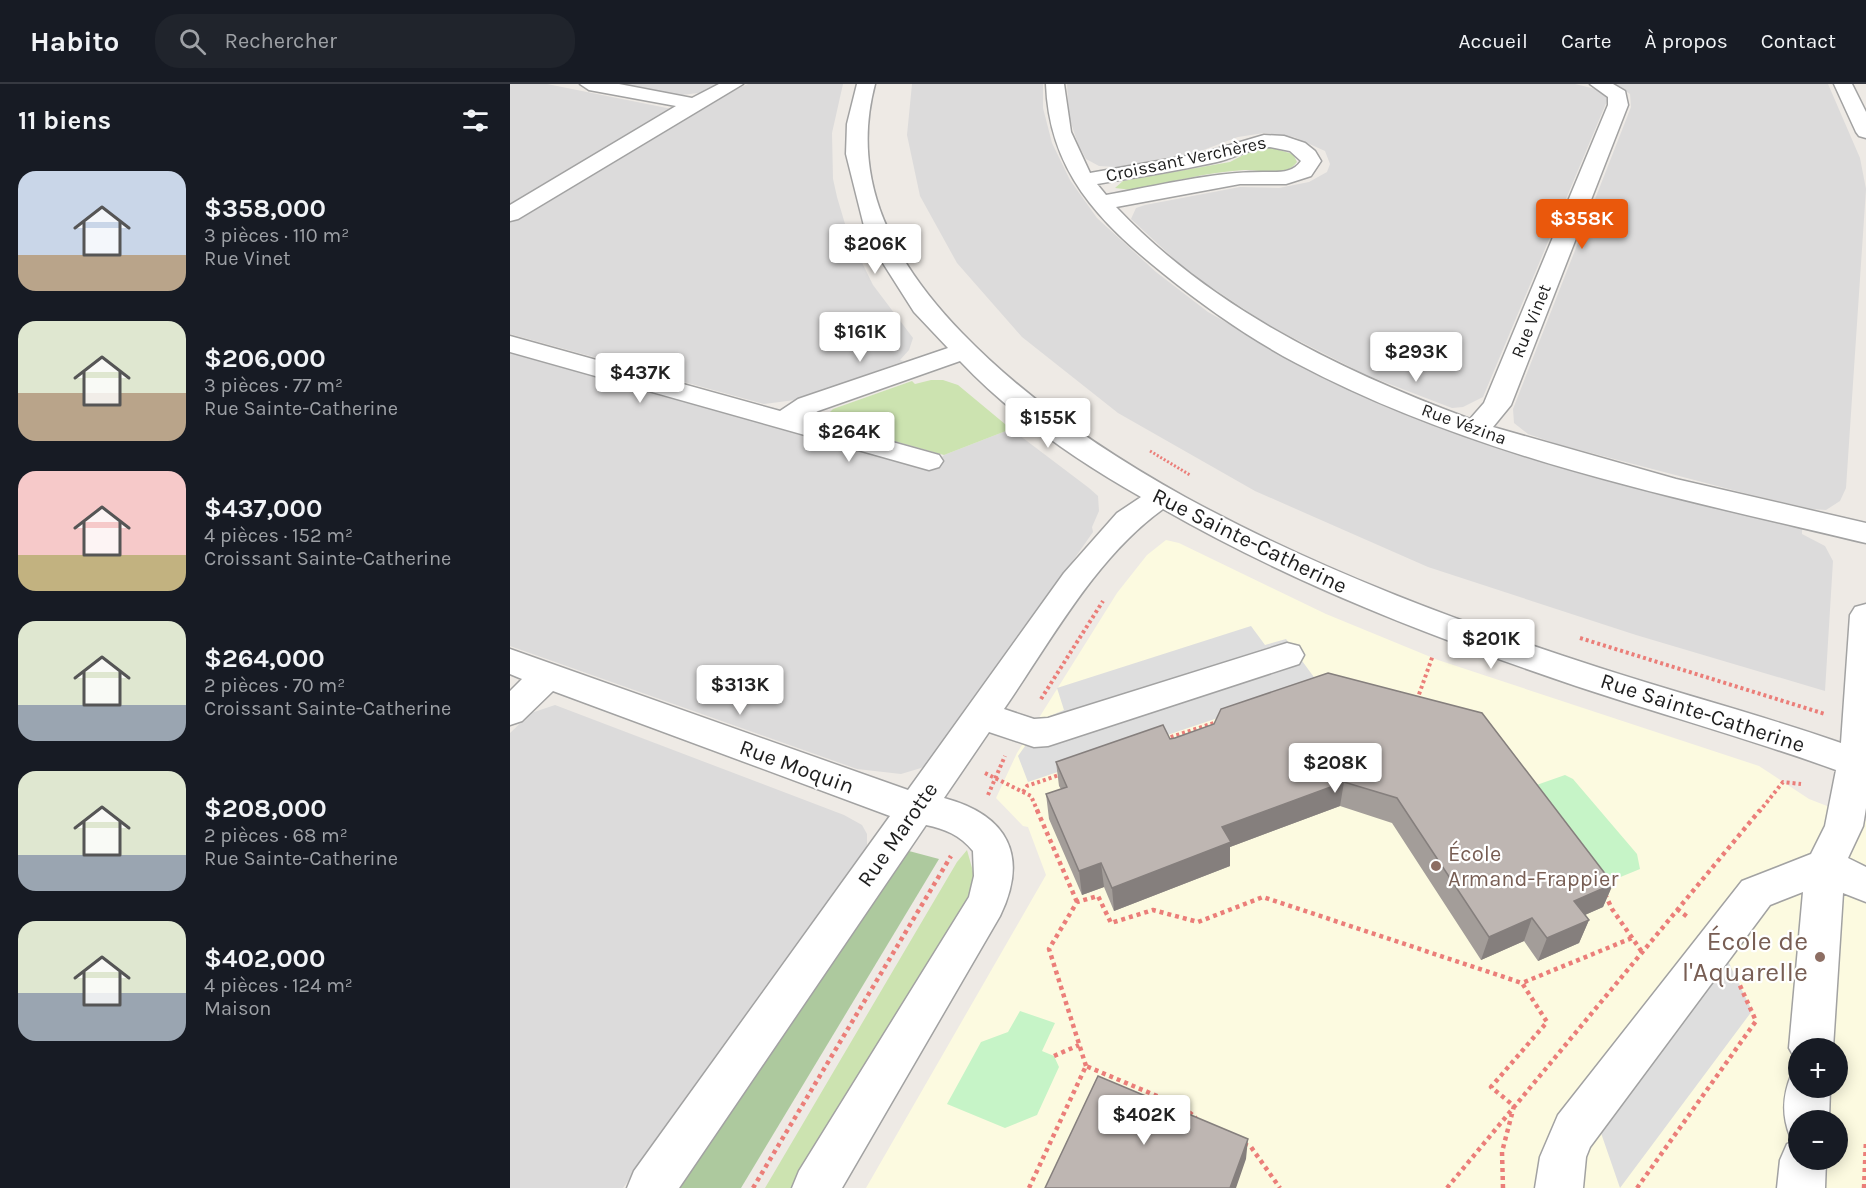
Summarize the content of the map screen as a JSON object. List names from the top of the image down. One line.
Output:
{"streets":{"street":["Croissant Verchères","Rue Vinet","Rue Vézina","Rue Sainte-Catherine","Rue Moquin","Rue Marotte"]},"crossings":[["Croissant Verchères","Rue Vézina"],["Rue Vinet","Rue Vézina"],["Rue Sainte-Catherine","Rue Marotte"],["Rue Moquin","Rue Marotte"]],"places":["École Armand-Frappier","École de l'Aquarelle"],"page":{"header":"Habito","search":"Rechercher","nav":["Accueil","Carte","À propos","Contact"],"heading":"11 biens","list":[{"name":"$358,000","note":"3 pièces · 110 m² · Rue Vinet"},{"name":"$206,000","note":"3 pièces · 77 m² · Rue Sainte-Catherine"},{"name":"$437,000","note":"4 pièces · 152 m² · Croissant Sainte-Catherine"},{"name":"$264,000","note":"2 pièces · 70 m² · Croissant Sainte-Catherine"},{"name":"$208,000","note":"2 pièces · 68 m² · Rue Sainte-Catherine"},{"name":"$402,000","note":"4 pièces · 124 m² · Maison"}],"price":["$358K","$206K","$161K","$293K","$437K","$155K","$264K","$201K","$313K","$208K","$402K"],"map_buttons":["+","−"]}}
